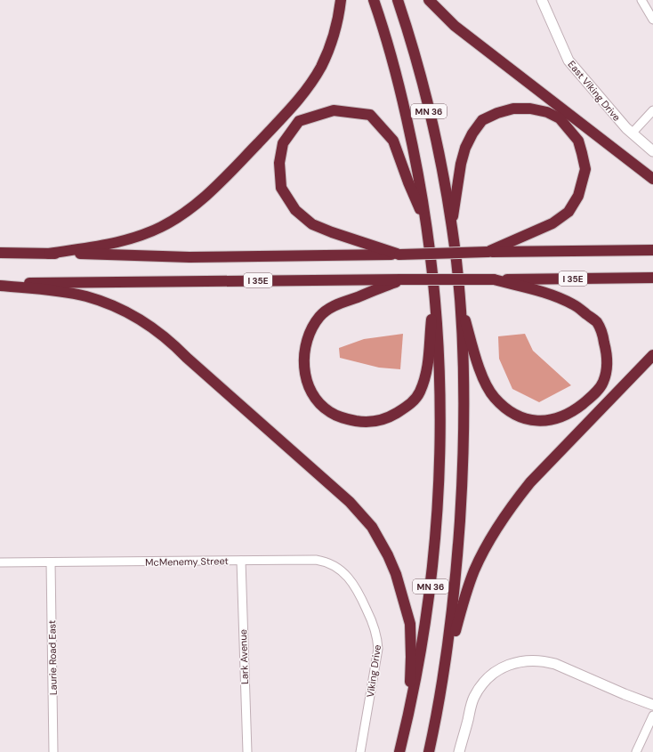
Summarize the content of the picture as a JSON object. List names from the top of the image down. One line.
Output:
{"streets":{"highway":["MN 36","I 35E"],"street":["East Viking Drive","McMenemy Street","Lark Avenue","Laurie Road East","Viking Drive"]},"crossings":[["McMenemy Street","Lark Avenue"],["McMenemy Street","Laurie Road East"],["McMenemy Street","Viking Drive"]]}
